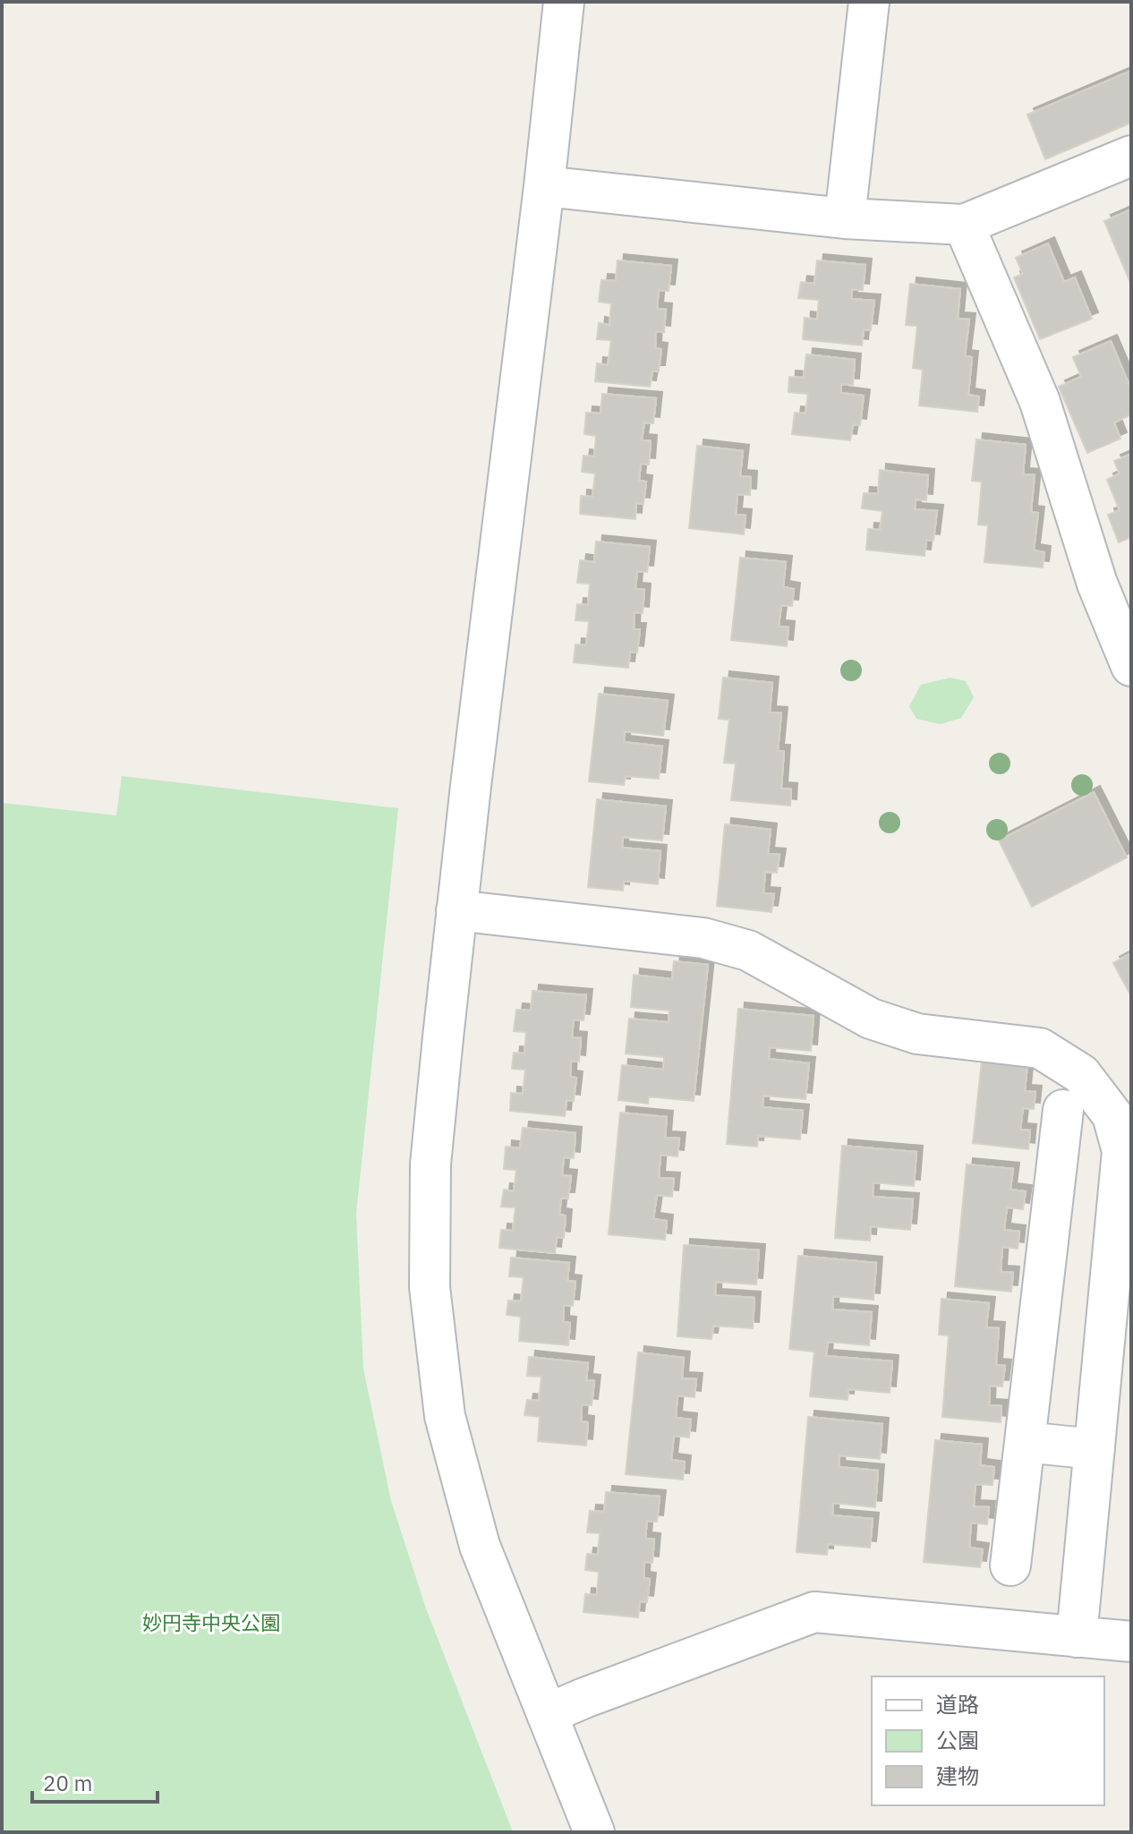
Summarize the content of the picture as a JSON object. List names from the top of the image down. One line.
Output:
{"parks":["妙円寺中央公園"],"legend":["道路","公園","建物"],"scale_bar":"20 m"}
